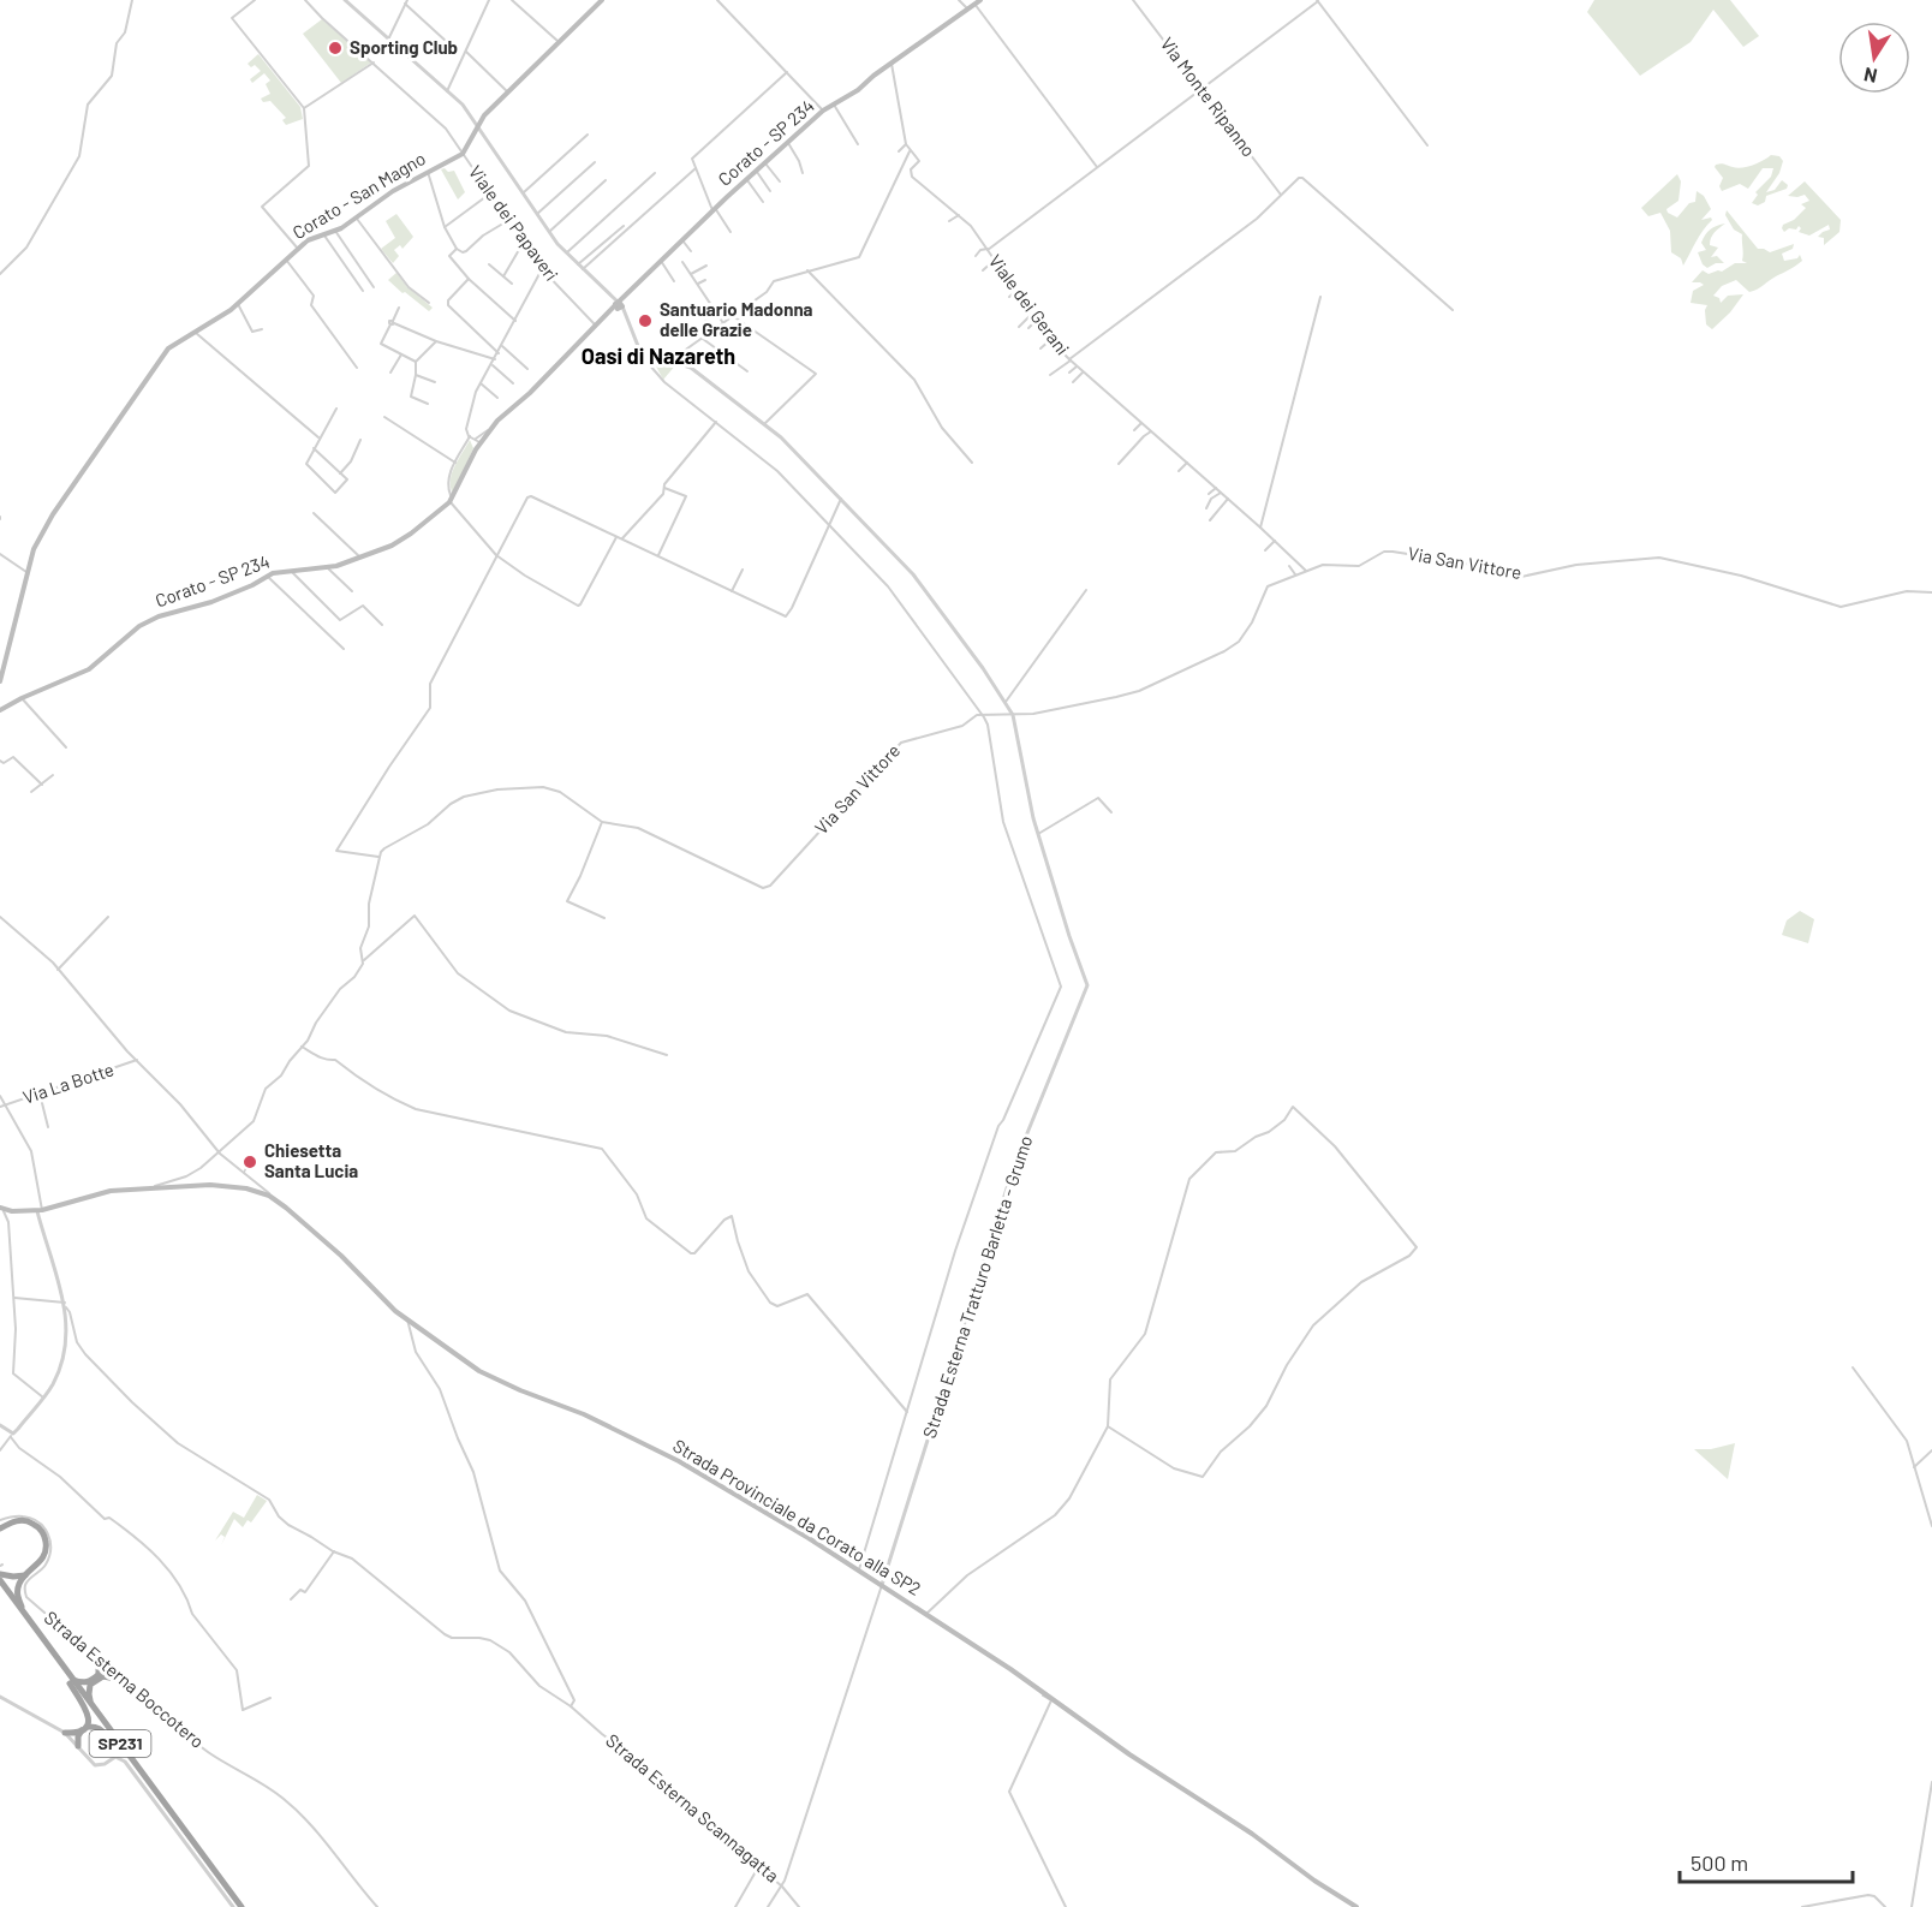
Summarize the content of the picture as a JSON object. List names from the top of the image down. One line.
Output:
{"streets":{"highway":["SP231"],"main road":["Corato - SP 234","Corato - San Magno","Strada Provinciale da Corato alla SP2"],"street":["Via Monte Ripanno","Viale dei Papaveri","Viale dei Gerani","Via San Vittore","Via La Botte","Strada Esterna Tratturo Barletta - Grumo","Strada Esterna Boccotero","Strada Esterna Scannagatta"]},"crossings":[["Corato - SP 234","Viale dei Papaveri"],["Corato - SP 234","Viale dei Gerani"],["Corato - San Magno","Viale dei Papaveri"],["Viale dei Gerani","Via San Vittore"],["Via San Vittore","Strada Esterna Tratturo Barletta - Grumo"],["Strada Esterna Tratturo Barletta - Grumo","Strada Provinciale da Corato alla SP2"],["Strada Esterna Tratturo Barletta - Grumo","Strada Esterna Scannagatta"],["Strada Provinciale da Corato alla SP2","Strada Esterna Scannagatta"]],"districts":["Oasi di Nazareth"],"places":["Sporting Club","Santuario Madonna delle Grazie","Chiesetta Santa Lucia"],"scale_bar":"500 m","north":"bottom"}
